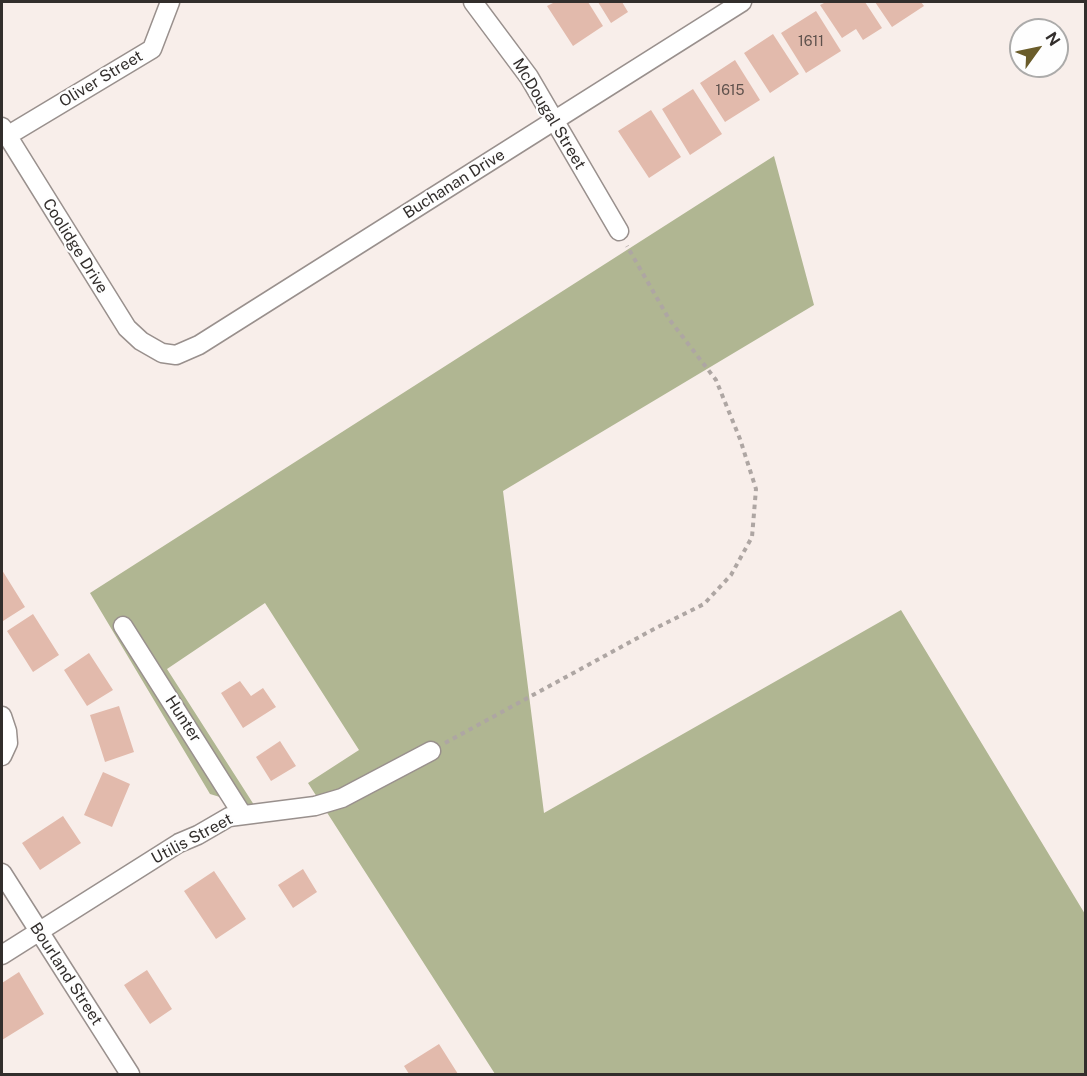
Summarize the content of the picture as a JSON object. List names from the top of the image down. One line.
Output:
{"streets":{"street":["Oliver Street","McDougal Street","Buchanan Drive","Coolidge Drive","Hunter","Utilis Street","Bourland Street"]},"crossings":[["Oliver Street","Coolidge Drive"],["McDougal Street","Buchanan Drive"],["Buchanan Drive","Coolidge Drive"],["Hunter","Utilis Street"],["Utilis Street","Bourland Street"]],"house_numbers":["1611","1615"],"north":"top right"}
